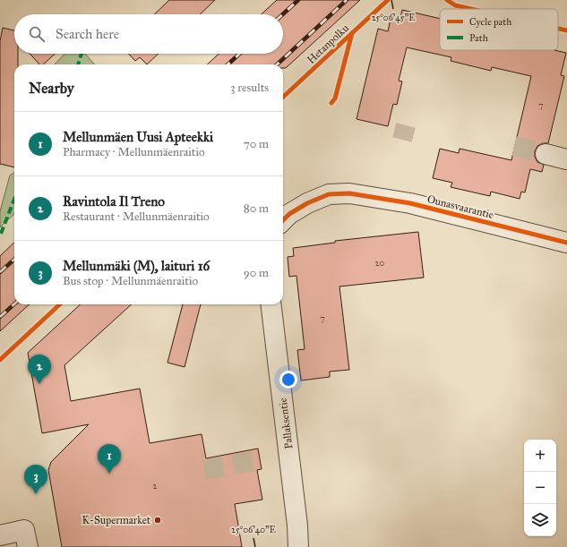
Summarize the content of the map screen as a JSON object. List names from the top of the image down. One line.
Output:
{"streets":{"street":["Ounasvaarantie","Pallaksentie"],"cycle path":["Hetanpolku"]},"places":["K-Supermarket"],"house_numbers":["7","20","7","2"],"legend":["Cycle path","Path"],"page":{"search":"Search here","heading":["Nearby","3 results"],"list":[{"mark":"1","name":"Mellunmäen Uusi Apteekki","note":"Pharmacy · Mellunmäenraitio","value":"70 m"},{"mark":"2","name":"Ravintola Il Treno","note":"Restaurant · Mellunmäenraitio","value":"80 m"},{"mark":"3","name":"Mellunmäki (M), laituri 16","note":"Bus stop · Mellunmäenraitio","value":"90 m"}],"pins":["2","1","3"],"map_buttons":["+","−"]},"coordinates":["25°06'45\"E","25°06'40\"E"]}
